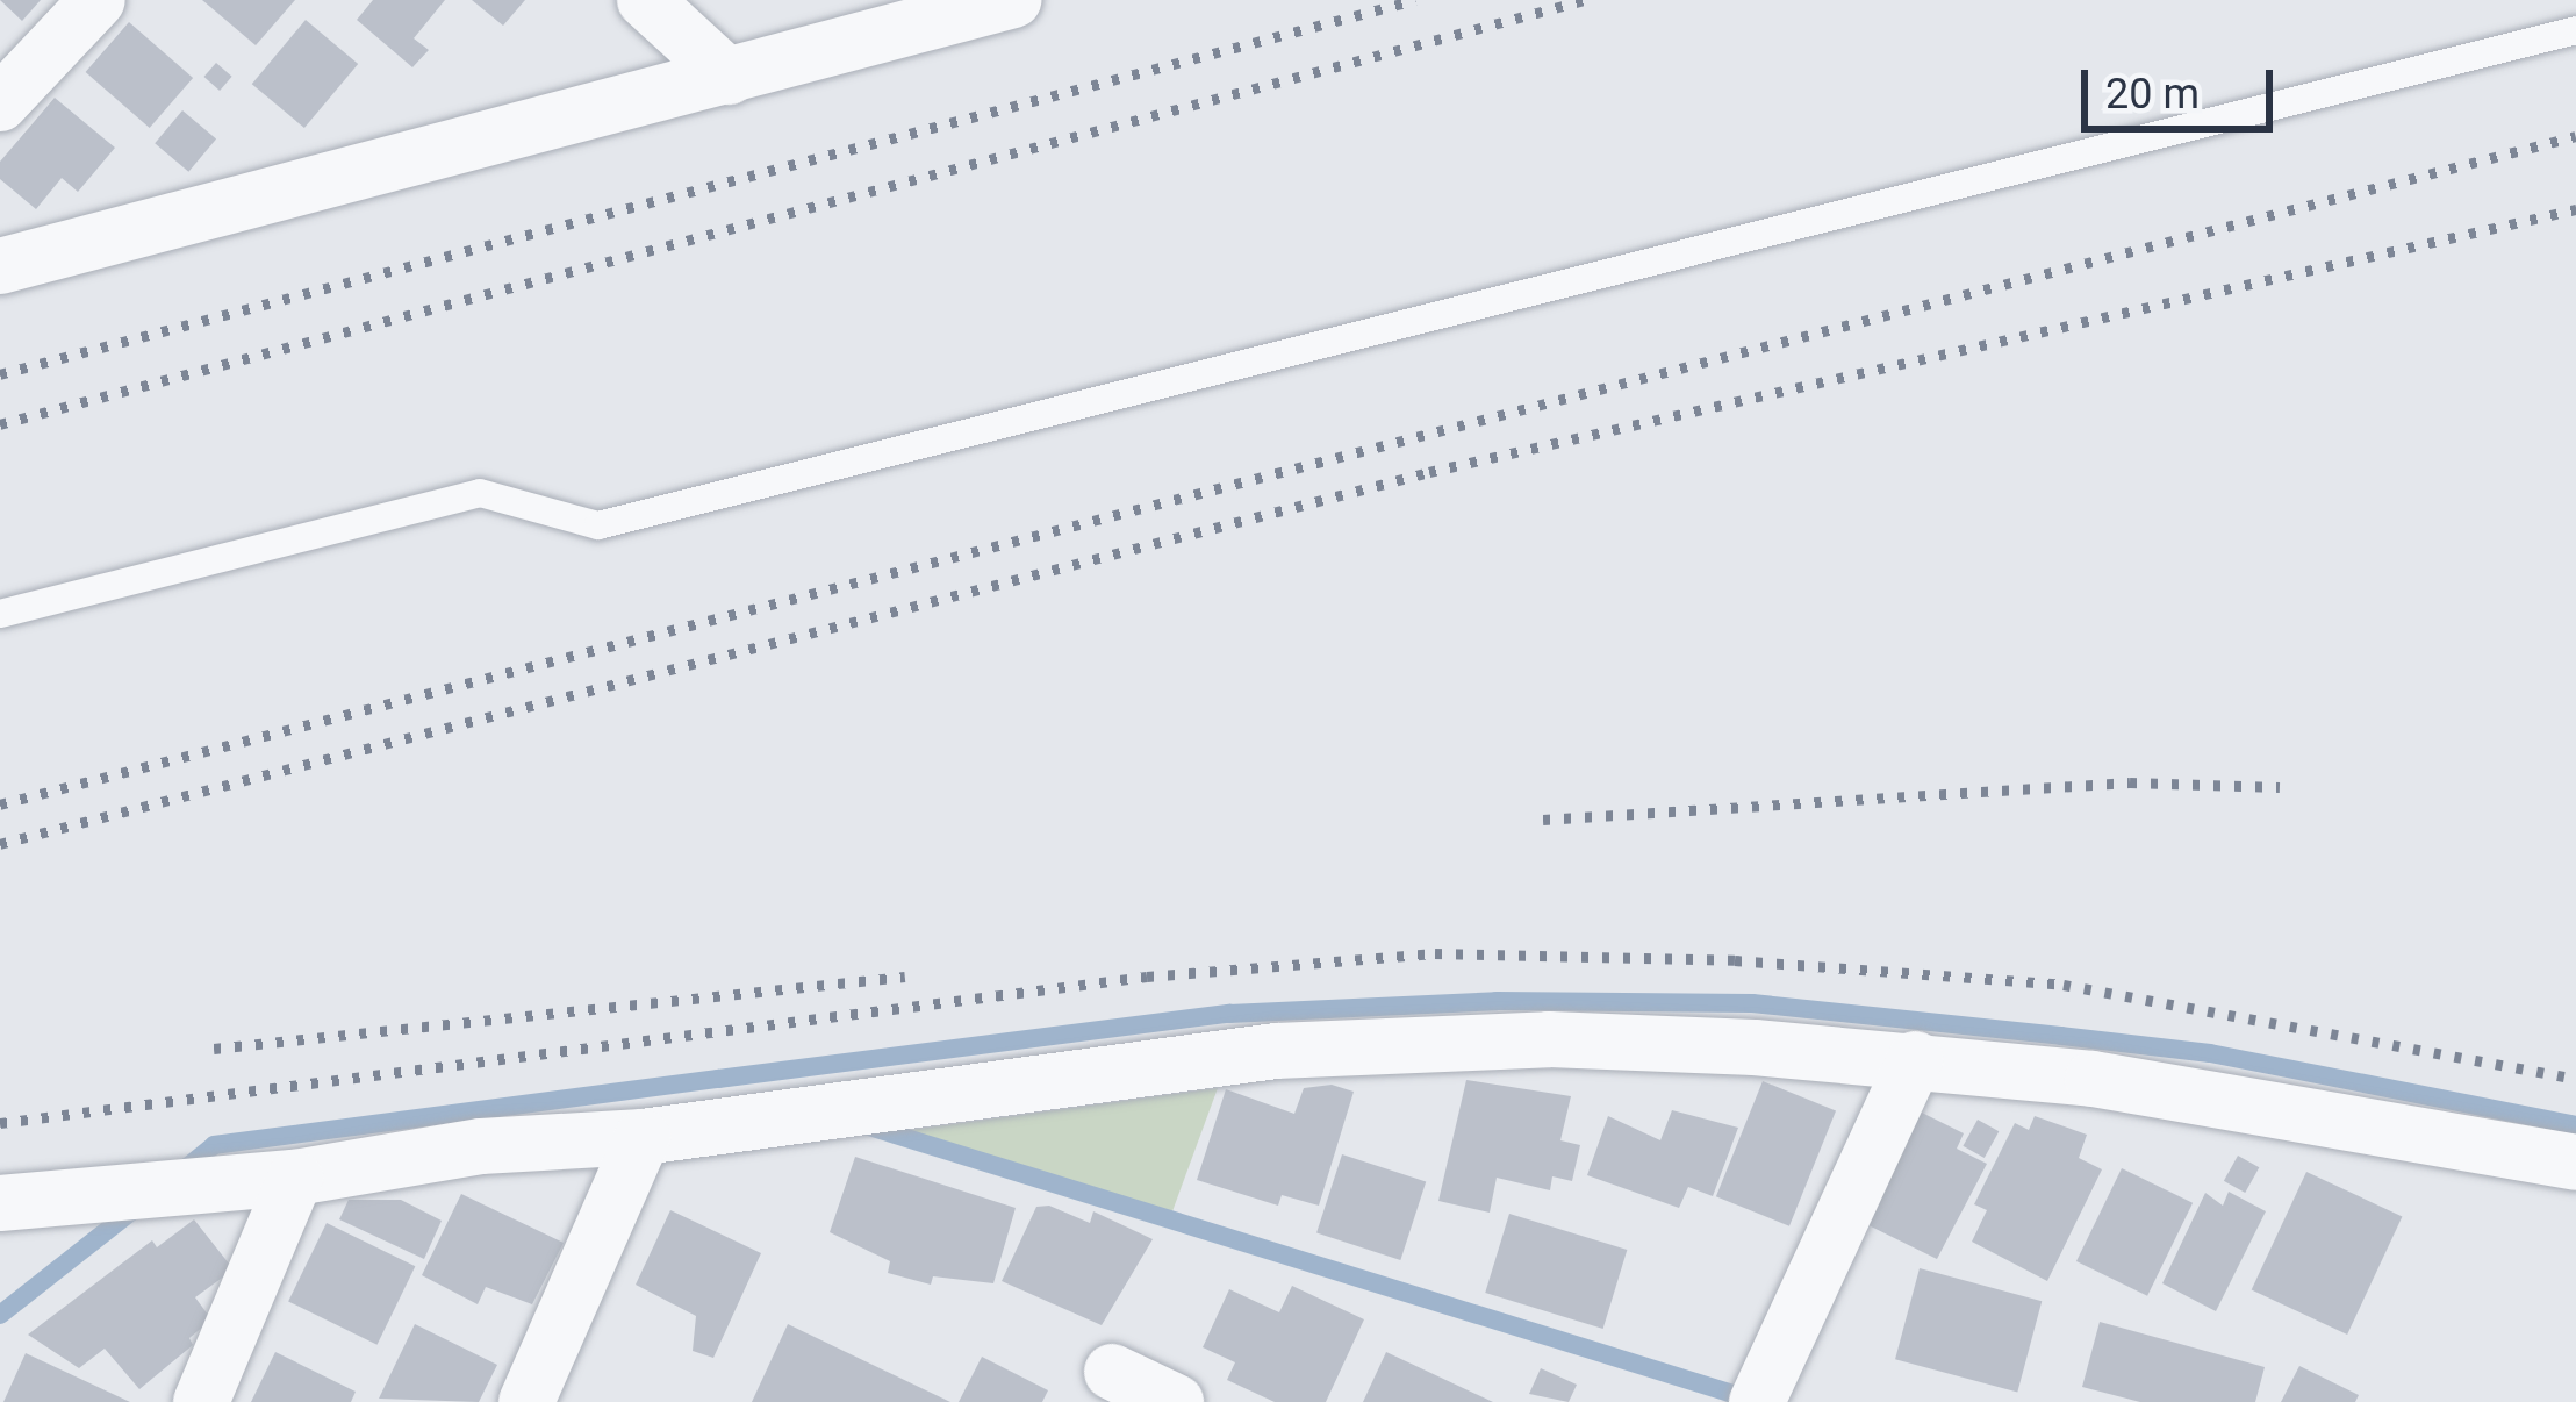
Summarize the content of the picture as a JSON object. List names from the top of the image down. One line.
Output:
{"scale_bar":"20 m"}
